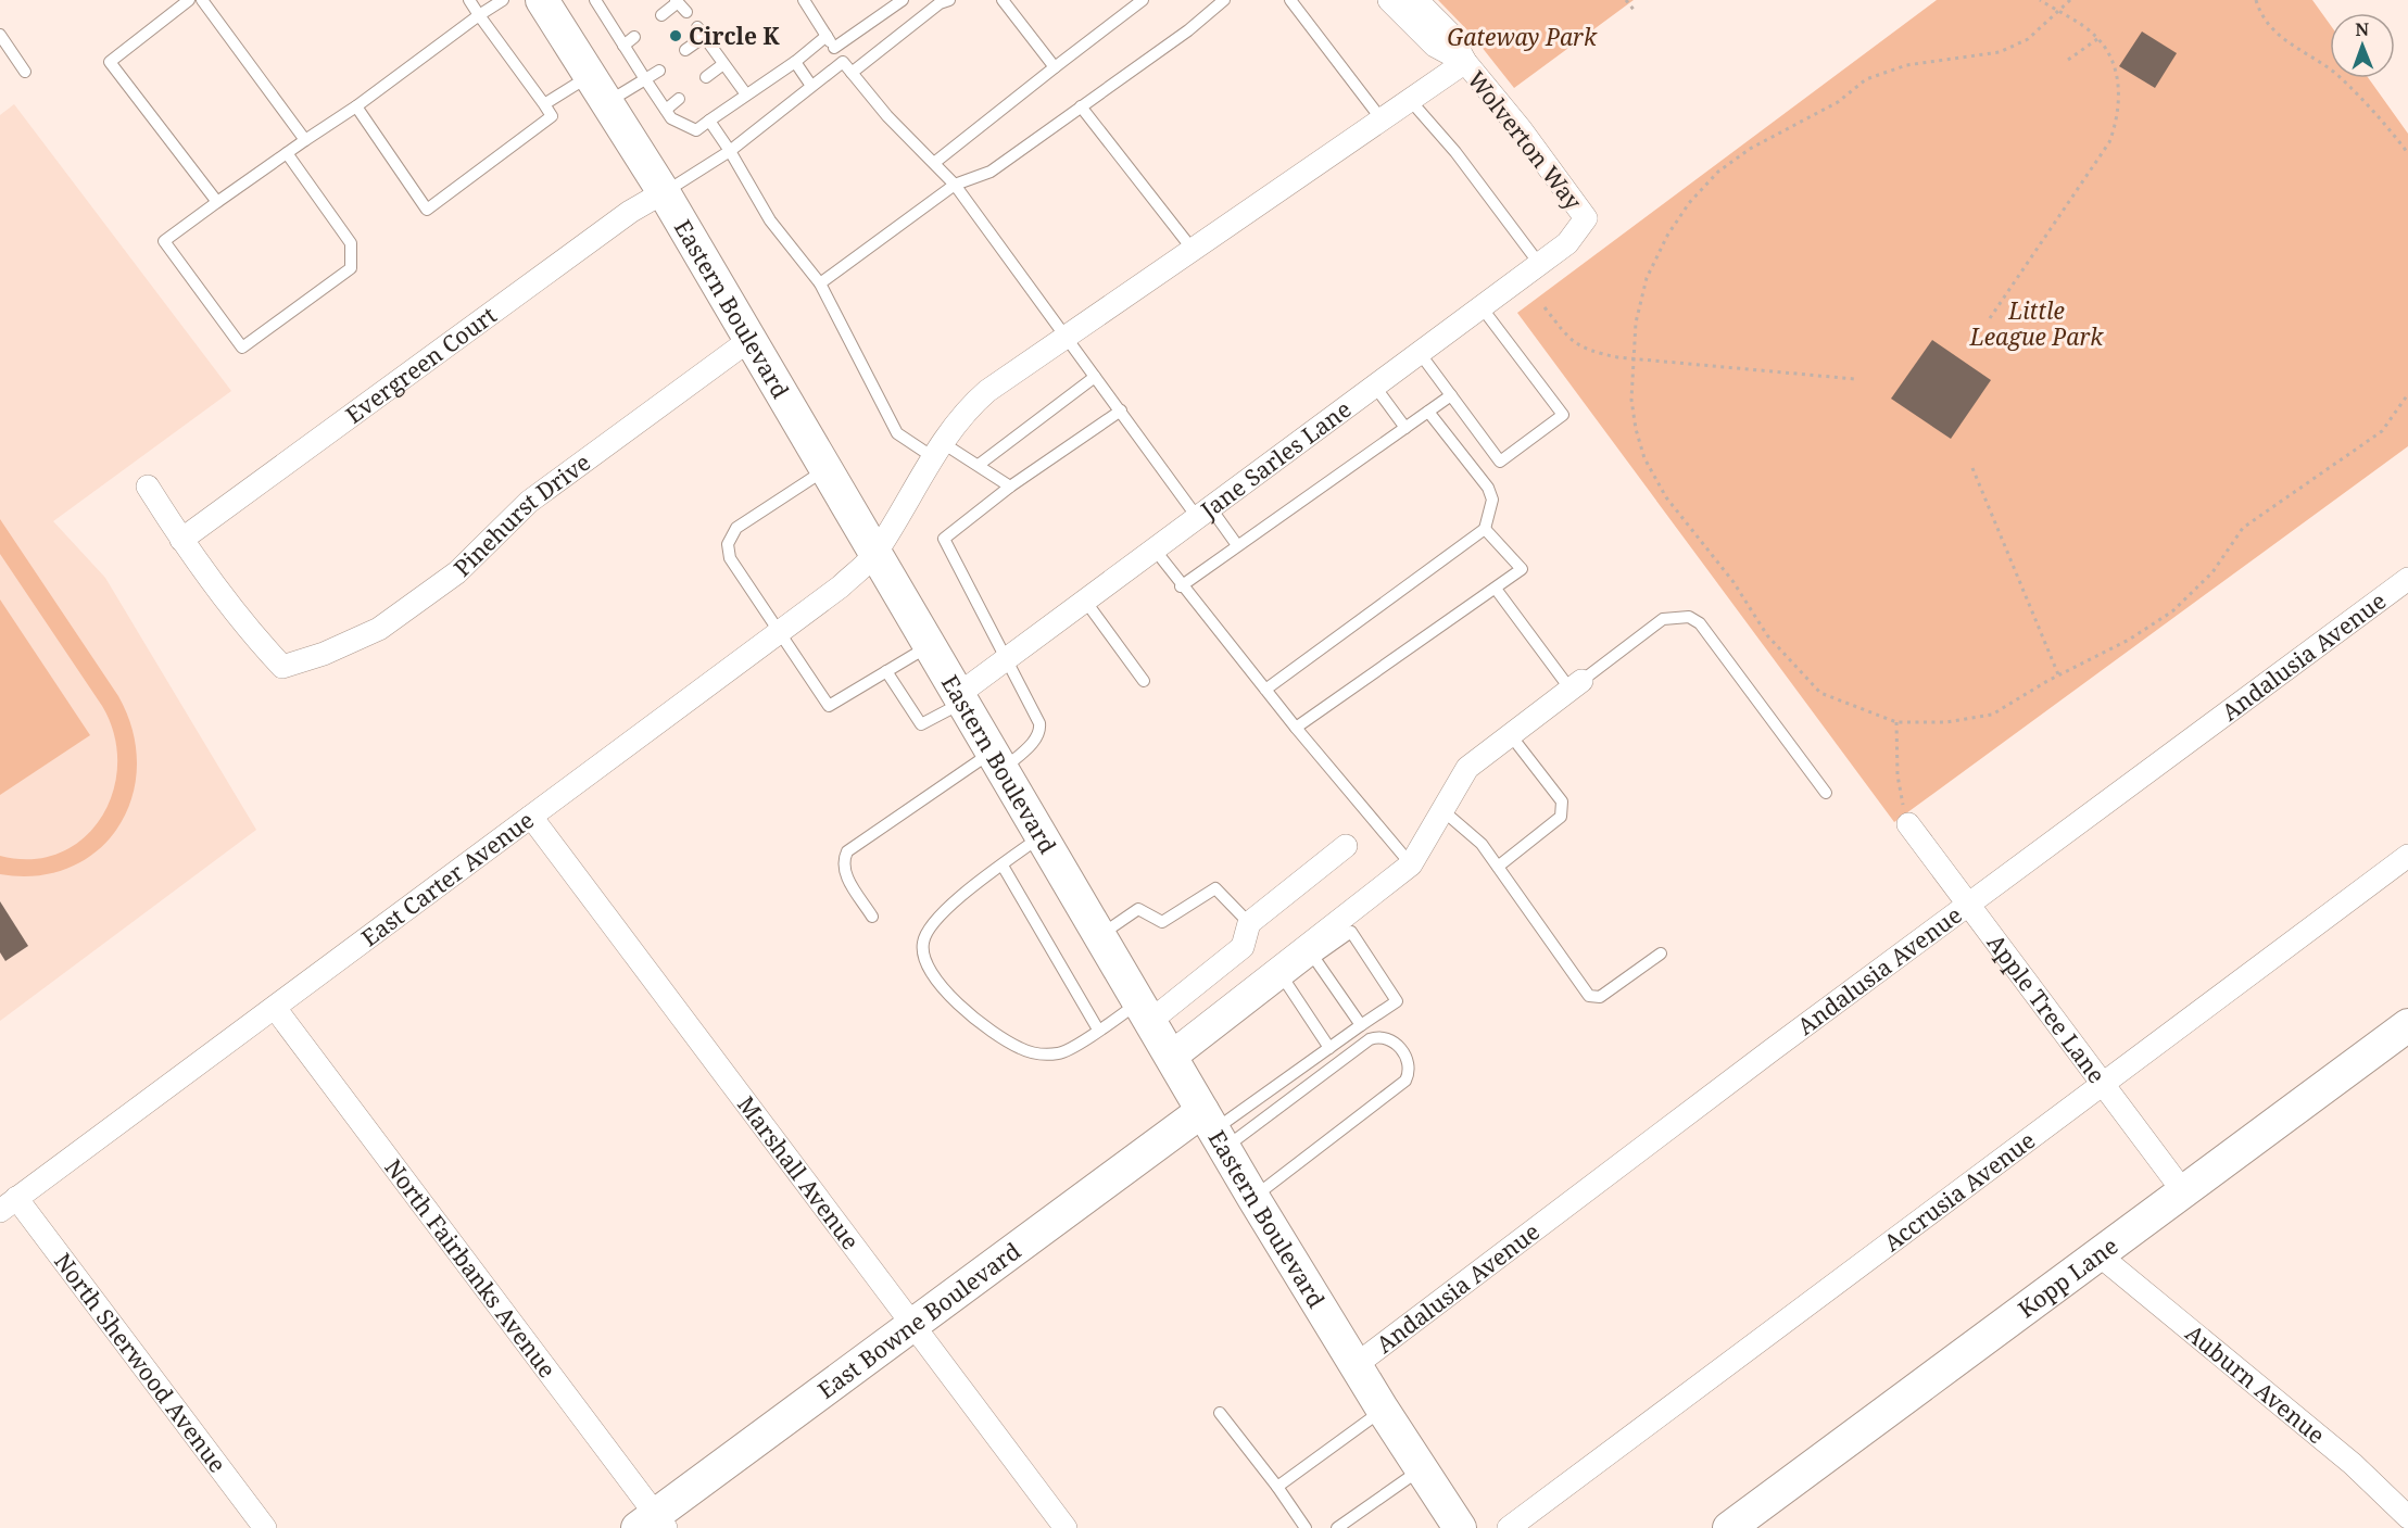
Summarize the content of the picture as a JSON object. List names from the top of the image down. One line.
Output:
{"streets":{"main road":["Eastern Boulevard","Kopp Lane","East Bowne Boulevard"],"street":["Wolverton Way","Evergreen Court","Jane Sarles Lane","Pinehurst Drive","Andalusia Avenue","East Carter Avenue","Apple Tree Lane","Marshall Avenue","Accrusia Avenue","North Fairbanks Avenue","North Sherwood Avenue","Auburn Avenue"]},"crossings":[["Wolverton Way","Jane Sarles Lane"],["Wolverton Way","East Carter Avenue"],["Eastern Boulevard","Evergreen Court"],["Eastern Boulevard","Jane Sarles Lane"],["Eastern Boulevard","Pinehurst Drive"],["Eastern Boulevard","Andalusia Avenue"],["Eastern Boulevard","East Carter Avenue"],["Eastern Boulevard","East Bowne Boulevard"],["Evergreen Court","Pinehurst Drive"],["Andalusia Avenue","Apple Tree Lane"],["East Carter Avenue","Marshall Avenue"],["East Carter Avenue","North Fairbanks Avenue"],["East Carter Avenue","North Sherwood Avenue"],["Apple Tree Lane","Accrusia Avenue"],["Apple Tree Lane","Kopp Lane"],["Marshall Avenue","East Bowne Boulevard"],["North Fairbanks Avenue","East Bowne Boulevard"],["Kopp Lane","Auburn Avenue"]],"parks":["Gateway Park","Little League Park"],"places":["Circle K"],"north":"top"}
